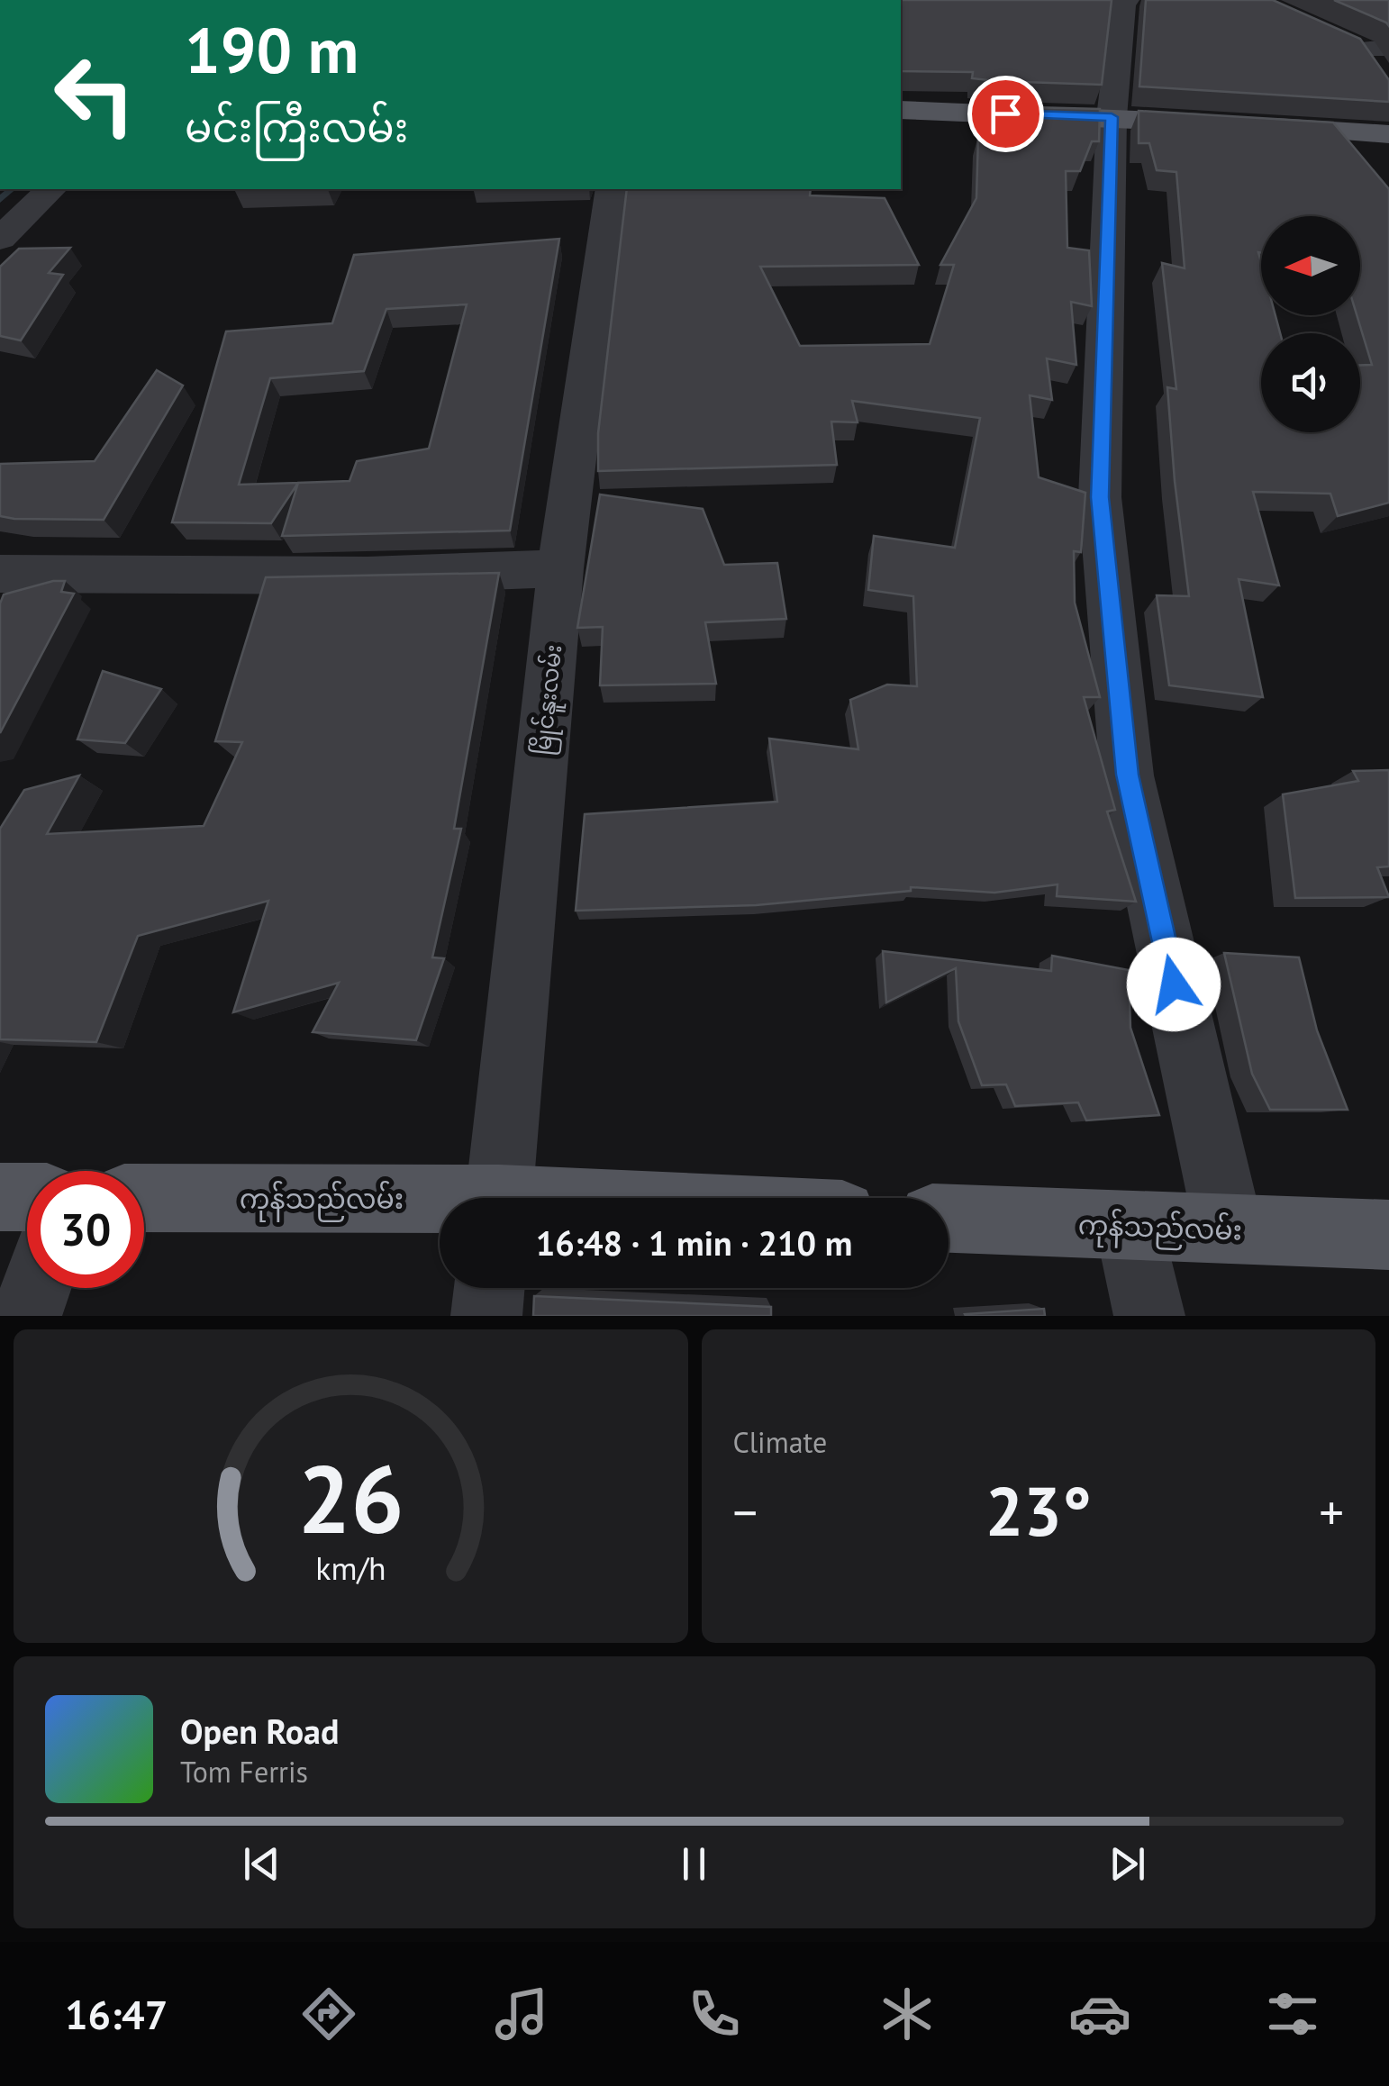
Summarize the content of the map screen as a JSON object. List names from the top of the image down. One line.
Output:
{"streets":{"main road":["ကုန်သည်လမ်း"],"street":["မြိုင်နူးလမ်း"]},"north":"left","page":{"turn":["190 m","မင်းကြီးလမ်း"],"limit":"30","trip":"16:48 · 1 min · 210 m","tile":"Climate","heat":["−","23°","+"],"song":["Open Road","Tom Ferris"],"tabs":"16:47","gauge":["26","km/h"]}}
